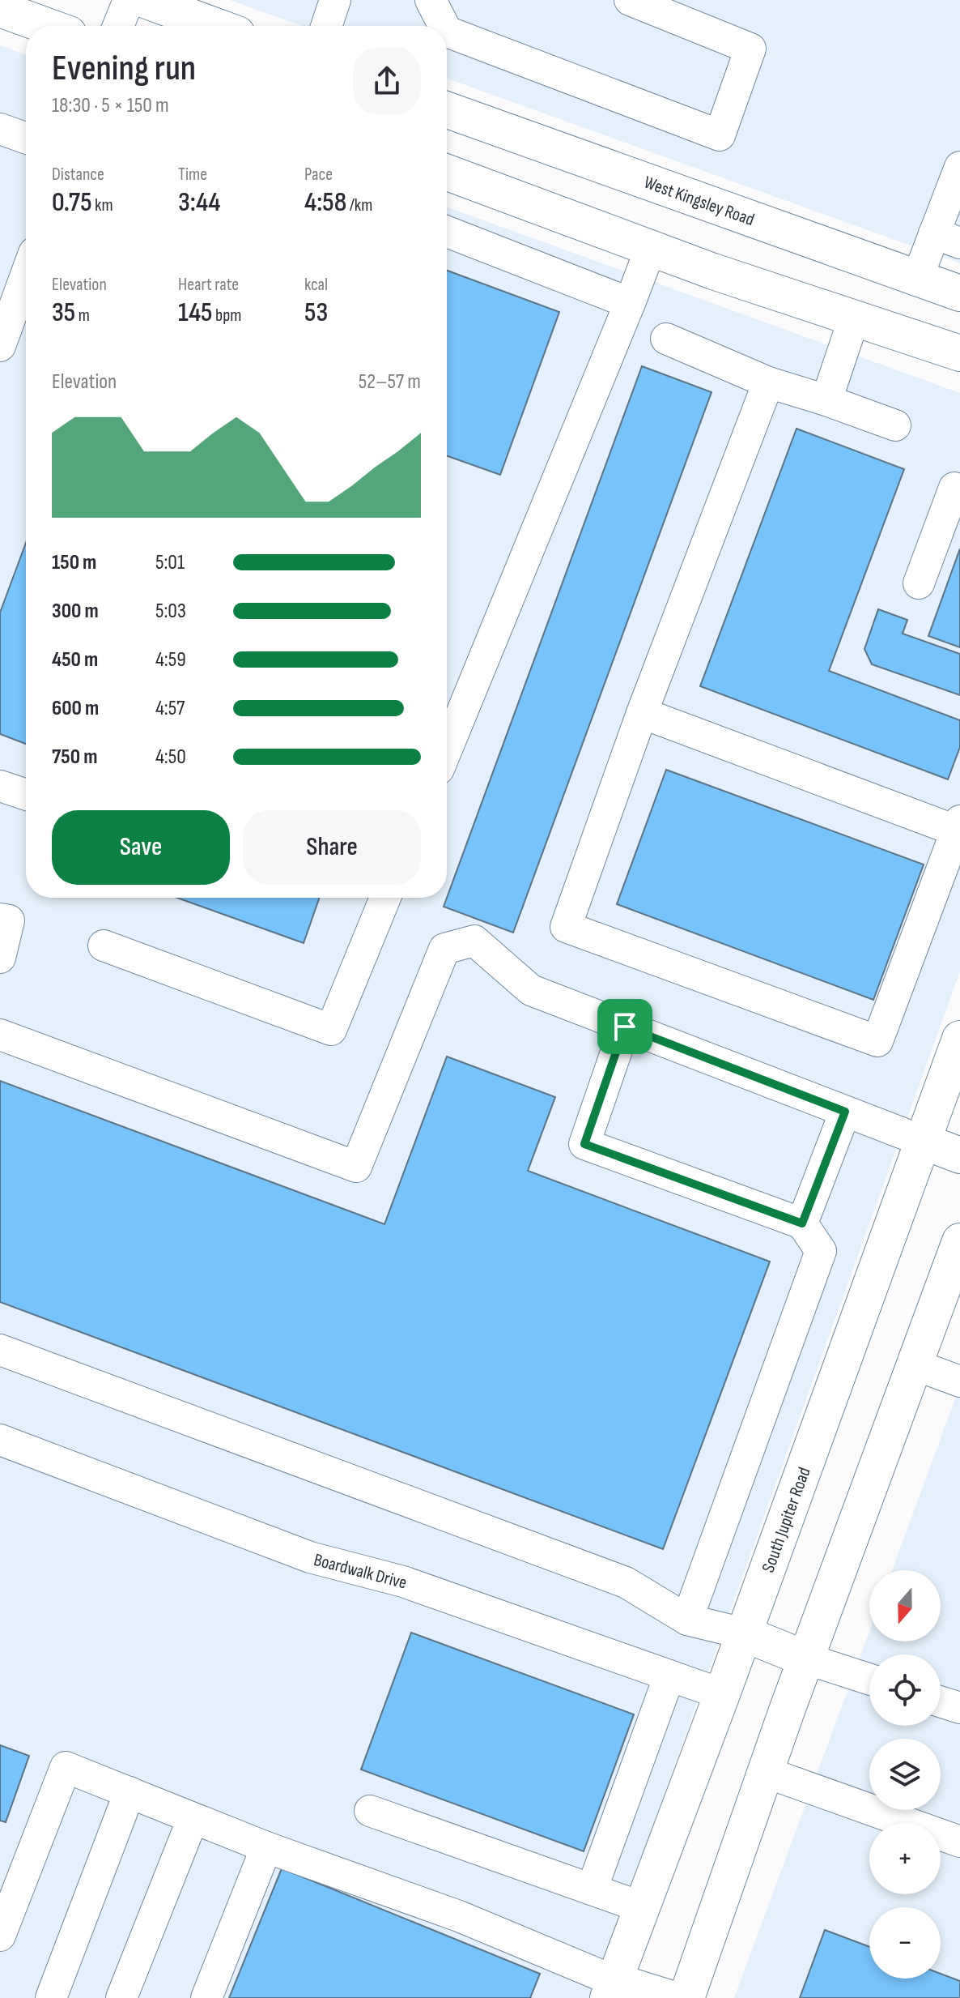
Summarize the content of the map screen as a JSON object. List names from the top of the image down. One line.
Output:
{"streets":{"main road":["West Kingsley Road","South Jupiter Road"],"street":["Boardwalk Drive"]},"crossings":[["South Jupiter Road","Boardwalk Drive"]],"north":"bottom","page":{"heading":["Evening run","18:30 · 5 × 150 m"],"stats":[["Distance","0.75 km"],["Time","3:44"],["Pace","4:58 /km"],["Elevation","35 m"],["Heart rate","145 bpm"],["kcal","53"]],"chart":["Elevation","52–57 m"],"list":[{"name":"150 m","note":"5:01"},{"name":"300 m","note":"5:03"},{"name":"450 m","note":"4:59"},{"name":"600 m","note":"4:57"},{"name":"750 m","note":"4:50"}],"buttons":["Save","Share"],"map_buttons":["+","−"]}}
